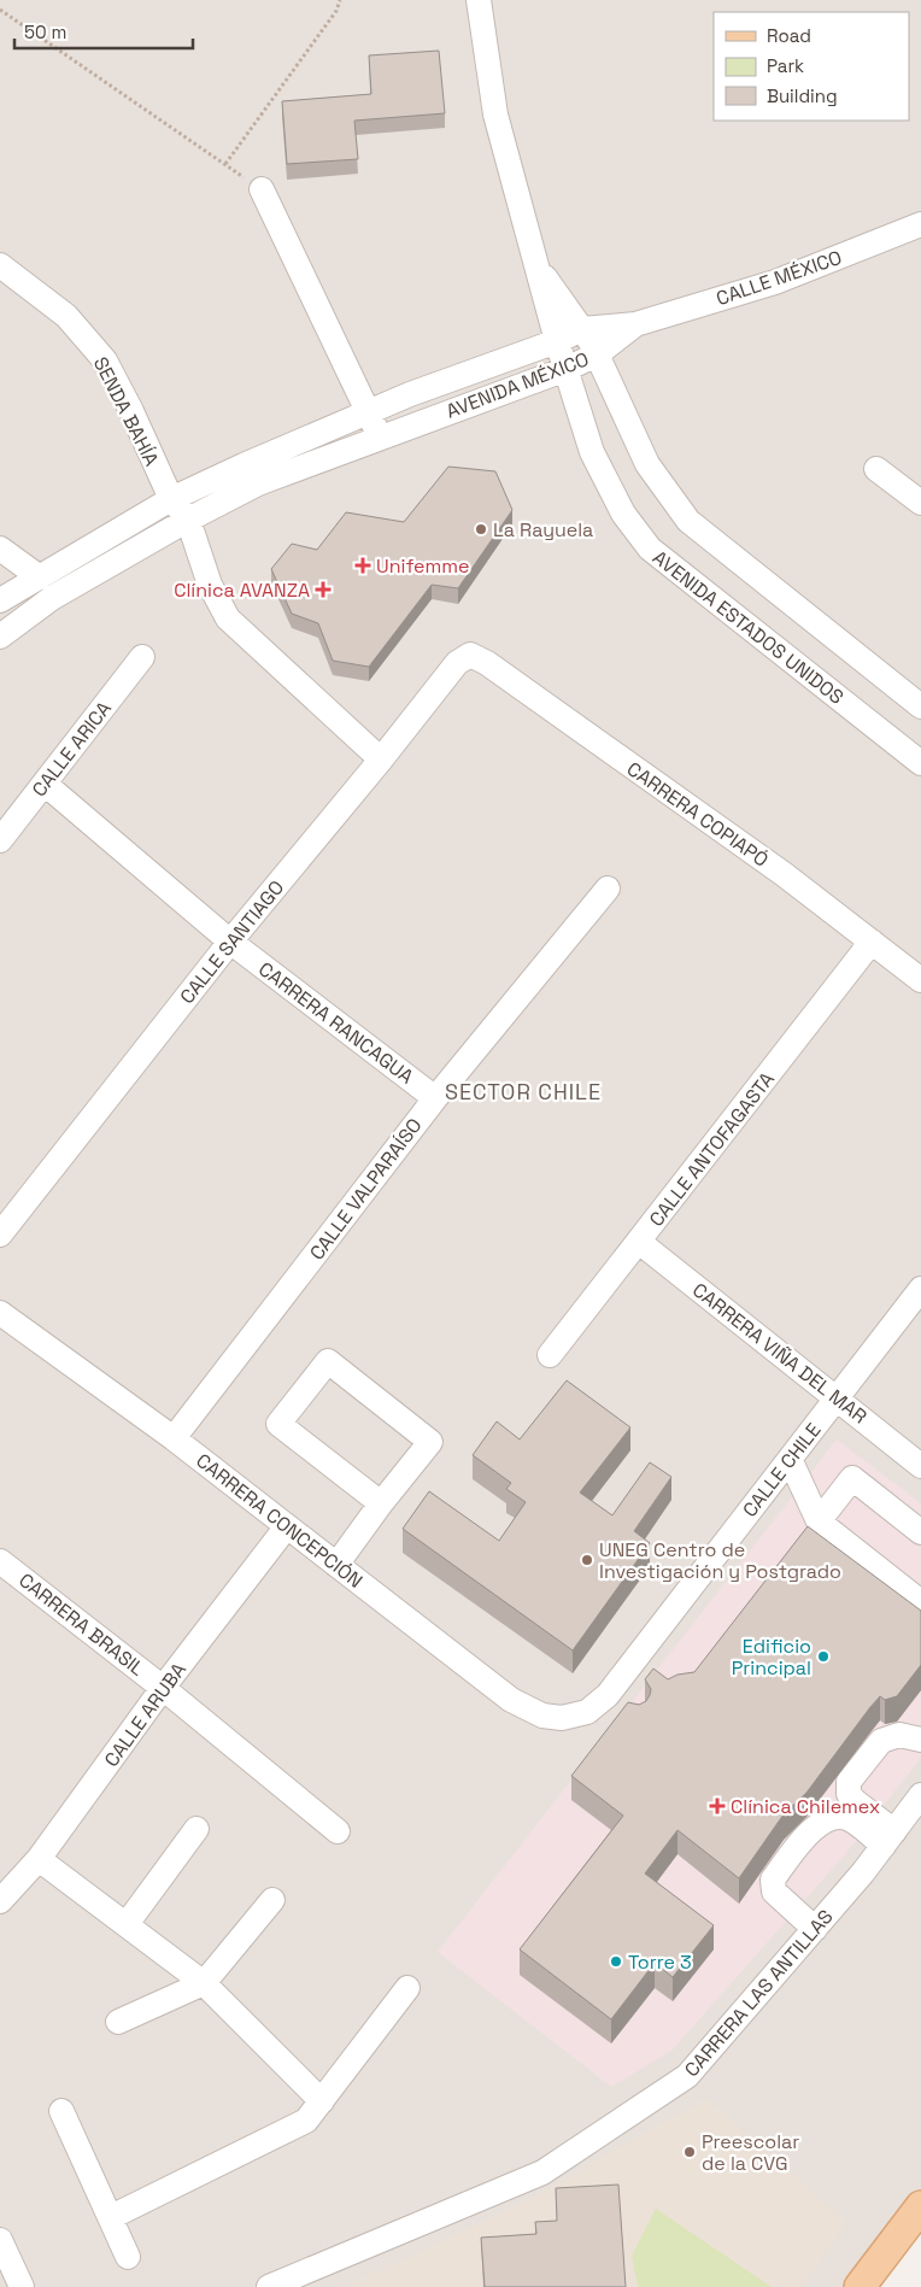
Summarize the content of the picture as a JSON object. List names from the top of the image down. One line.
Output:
{"streets":{"street":["CALLE MÉXICO","AVENIDA MÉXICO","SENDA BAHÍA","AVENIDA ESTADOS UNIDOS","CALLE ARICA","CARRERA COPIAPÓ","CALLE SANTIAGO","CARRERA RANCAGUA","CALLE ANTOFAGASTA","CALLE VALPARAÍSO","CARRERA VIÑA DEL MAR","CALLE CHILE","CARRERA CONCEPCIÓN","CARRERA BRASIL","CALLE ARUBA","CARRERA LAS ANTILLAS"]},"crossings":[["CALLE MÉXICO","AVENIDA MÉXICO"],["AVENIDA MÉXICO","SENDA BAHÍA"],["AVENIDA MÉXICO","AVENIDA ESTADOS UNIDOS"],["CALLE ARICA","CARRERA RANCAGUA"],["CARRERA COPIAPÓ","CALLE SANTIAGO"],["CARRERA COPIAPÓ","CALLE ANTOFAGASTA"],["CALLE SANTIAGO","CARRERA RANCAGUA"],["CARRERA RANCAGUA","CALLE VALPARAÍSO"],["CALLE ANTOFAGASTA","CARRERA VIÑA DEL MAR"],["CALLE VALPARAÍSO","CARRERA CONCEPCIÓN"],["CARRERA VIÑA DEL MAR","CALLE CHILE"],["CALLE CHILE","CARRERA CONCEPCIÓN"],["CARRERA CONCEPCIÓN","CALLE ARUBA"],["CARRERA BRASIL","CALLE ARUBA"]],"districts":["SECTOR CHILE"],"places":{"other":["La Rayuela","UNEG Centro de Investigación y Postgrado","Edificio Principal","Torre 3","Preescolar de la CVG"],"health":["Unifemme","Clínica AVANZA","Clínica Chilemex"]},"legend":["Road","Park","Building"],"scale_bar":"50 m"}
